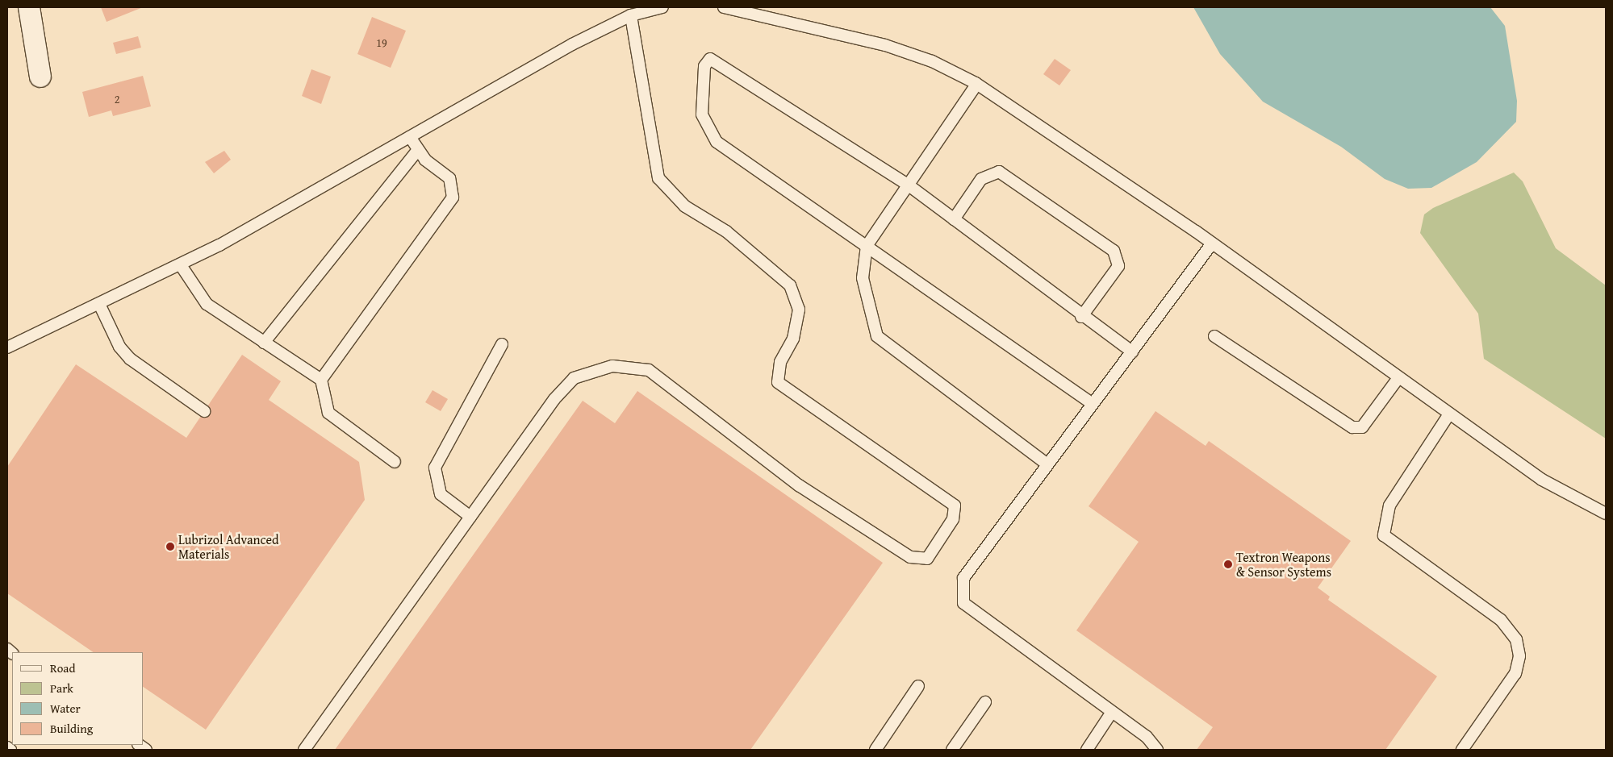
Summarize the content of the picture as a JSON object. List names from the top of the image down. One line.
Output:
{"places":["Lubrizol Advanced Materials","Textron Weapons & Sensor Systems"],"house_numbers":["19","2"],"legend":["Road","Park","Water","Building"]}
